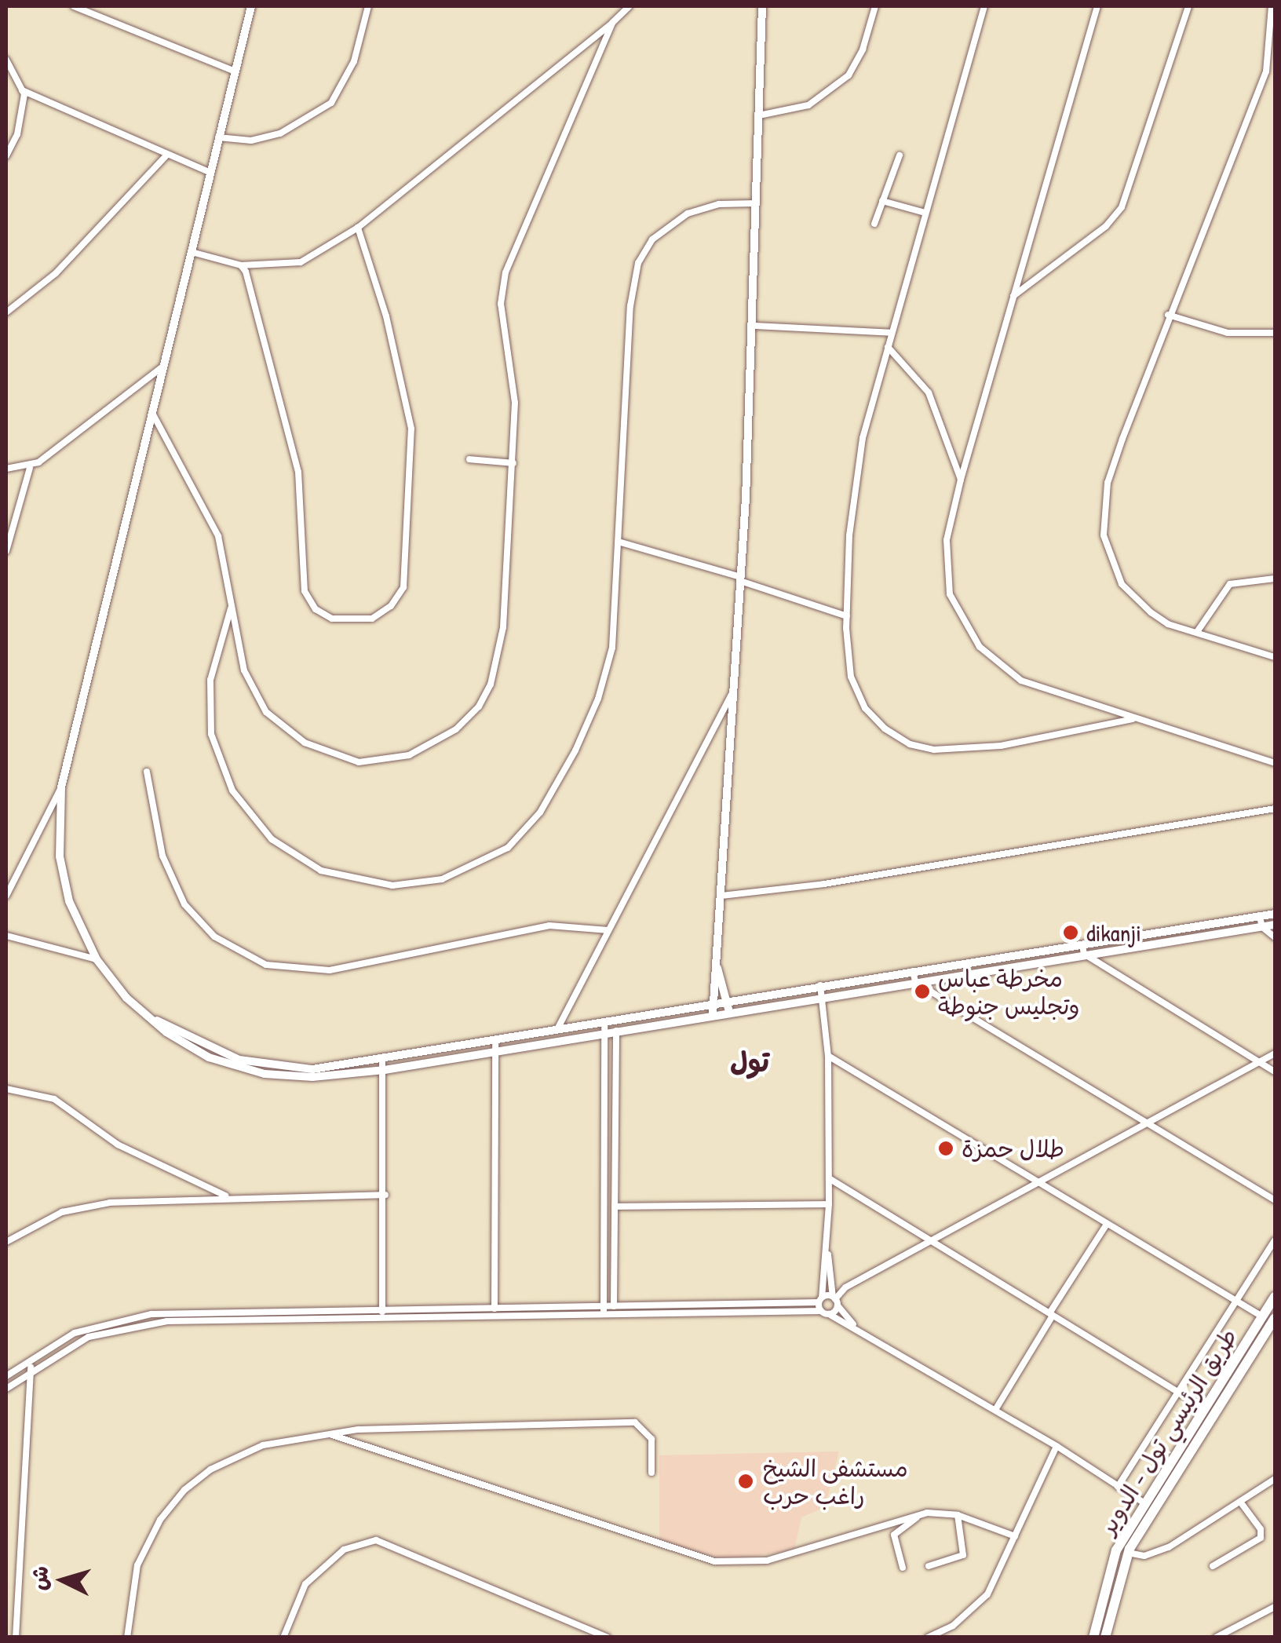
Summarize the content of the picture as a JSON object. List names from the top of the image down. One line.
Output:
{"streets":{"main road":["طريق الرئيسي تول - الدوير"]},"districts":["تول"],"places":["dikanji","مخرطة عباس وتجليس جنوطة","طلال حمزة","مستشفى الشيخ راغب حرب"],"north":"left"}
